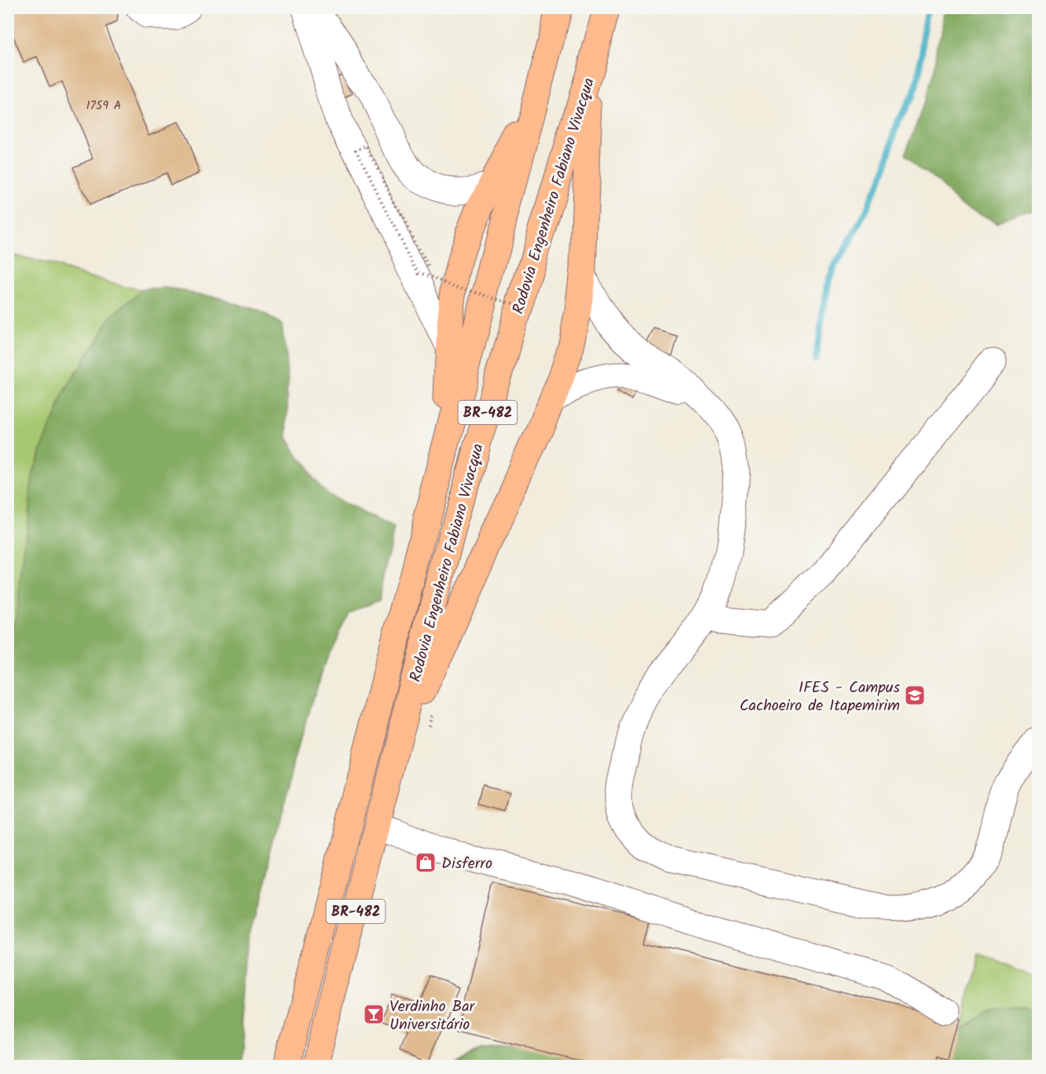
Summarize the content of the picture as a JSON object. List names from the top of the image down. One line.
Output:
{"streets":{"highway":["Rodovia Engenheiro Fabiano Vivacqua","BR-482"]},"places":{"school or university":["IFES - Campus Cachoeiro de Itapemirim"],"shop":["Disferro"],"bar":["Verdinho Bar Universitário"]},"house_numbers":["1759 A"]}
